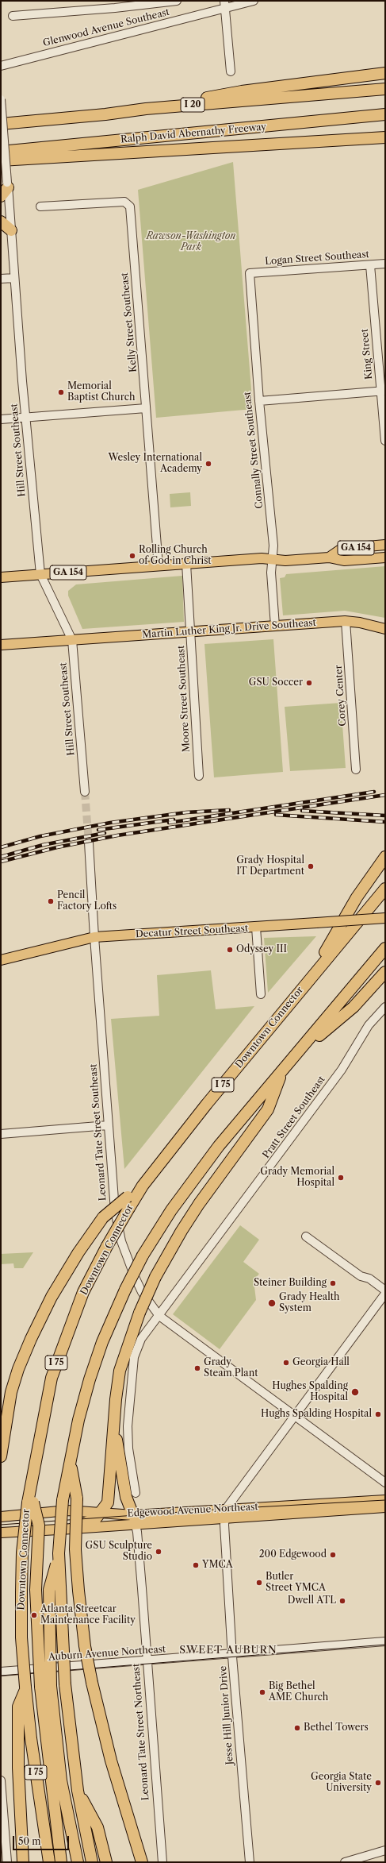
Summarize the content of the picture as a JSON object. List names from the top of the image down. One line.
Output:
{"streets":{"highway":["I 20","Ralph David Abernathy Freeway","Downtown Connector","I 75"],"main road":["GA 154","Martin Luther King Jr. Drive Southeast","Decatur Street Southeast","Edgewood Avenue Northeast"],"street":["Glenwood Avenue Southeast","Logan Street Southeast","Kelly Street Southeast","King Street","Hill Street Southeast","Connally Street Southeast","Corey Center","Moore Street Southeast","Pratt Street Southeast","Leonard Tate Street Southeast","Auburn Avenue Northeast","Jesse Hill Junior Drive","Leonard Tate Street Northeast"]},"crossings":[["Logan Street Southeast","King Street"],["Logan Street Southeast","Connally Street Southeast"],["Kelly Street Southeast","GA 154"],["Hill Street Southeast","GA 154"],["Hill Street Southeast","Martin Luther King Jr. Drive Southeast"],["Connally Street Southeast","GA 154"],["Connally Street Southeast","Martin Luther King Jr. Drive Southeast"],["GA 154","Moore Street Southeast"],["Martin Luther King Jr. Drive Southeast","Corey Center"],["Martin Luther King Jr. Drive Southeast","Moore Street Southeast"],["Decatur Street Southeast","Leonard Tate Street Southeast"],["Pratt Street Southeast","Leonard Tate Street Southeast"],["Edgewood Avenue Northeast","Jesse Hill Junior Drive"],["Edgewood Avenue Northeast","Leonard Tate Street Northeast"],["Auburn Avenue Northeast","Jesse Hill Junior Drive"],["Auburn Avenue Northeast","Leonard Tate Street Northeast"]],"districts":["SWEET AUBURN"],"parks":["Rawson-Washington Park"],"places":["Memorial Baptist Church","Wesley International Academy","Rolling Church of God in Christ","GSU Soccer","Grady Hospital IT Department","Pencil Factory Lofts","Odyssey III","Grady Memorial Hospital","Steiner Building","Grady Health System","Georgia Hall","Grady Steam Plant","Hughes Spalding Hospital","Hughs Spalding Hospital","GSU Sculpture Studio","200 Edgewood","YMCA","Butler Street YMCA","Dwell ATL","Atlanta Streetcar Maintenance Facility","Big Bethel AME Church","Bethel Towers","Georgia State University"],"scale_bar":"50 m"}
